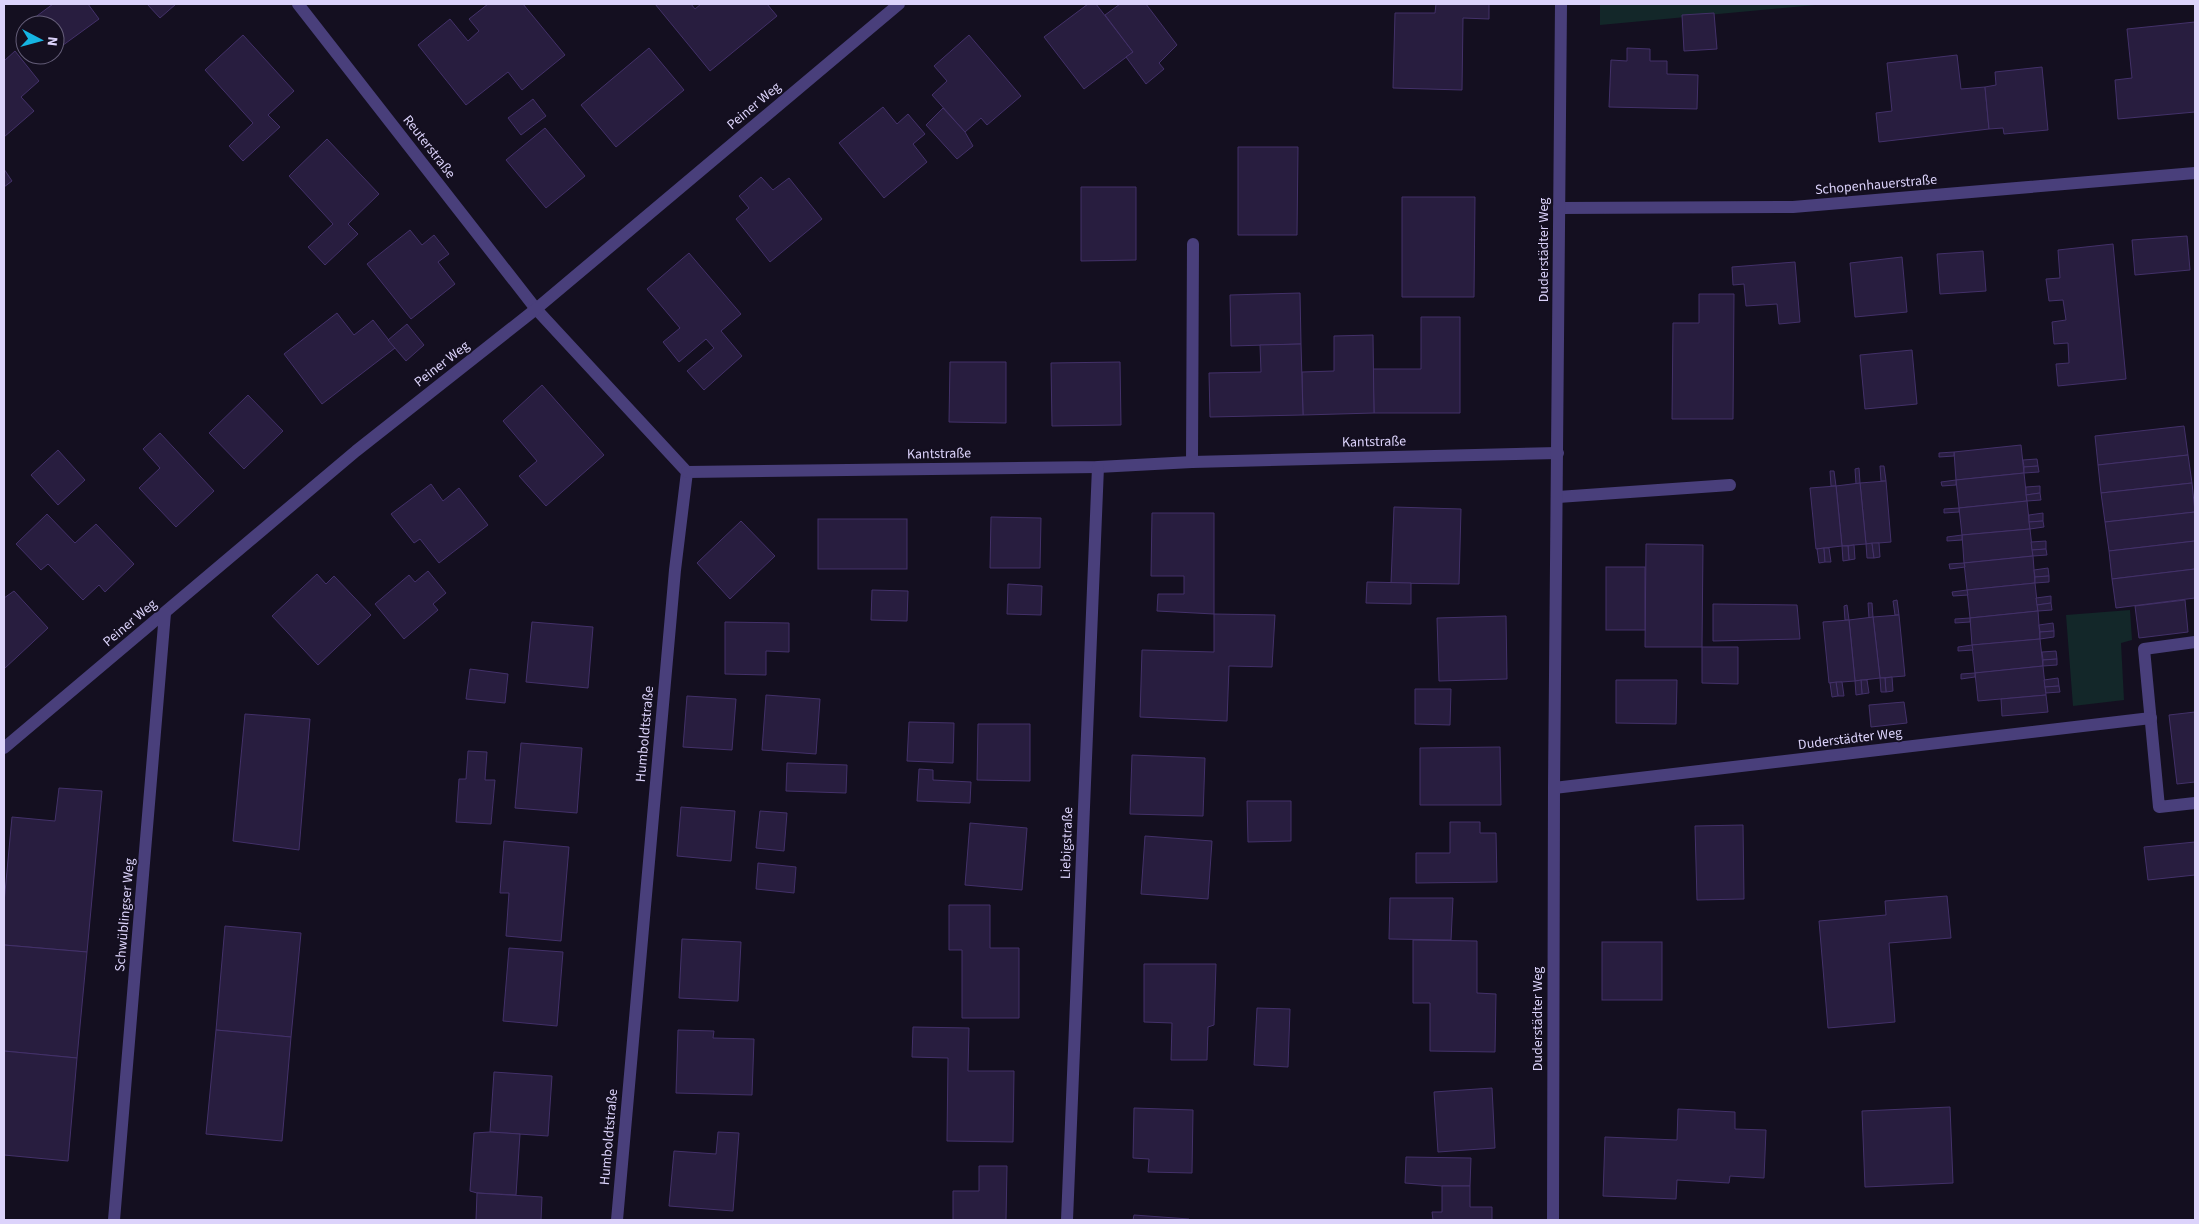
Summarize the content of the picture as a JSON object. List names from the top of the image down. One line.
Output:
{"streets":{"street":["Peiner Weg","Reuterstraße","Schopenhauerstraße","Duderstädter Weg","Kantstraße","Humboldtstraße","Liebigstraße","Schwüblingser Weg"]},"crossings":[["Peiner Weg","Reuterstraße"],["Peiner Weg","Schwüblingser Weg"],["Schopenhauerstraße","Duderstädter Weg"],["Duderstädter Weg","Kantstraße"],["Kantstraße","Humboldtstraße"],["Kantstraße","Liebigstraße"]],"north":"right"}
